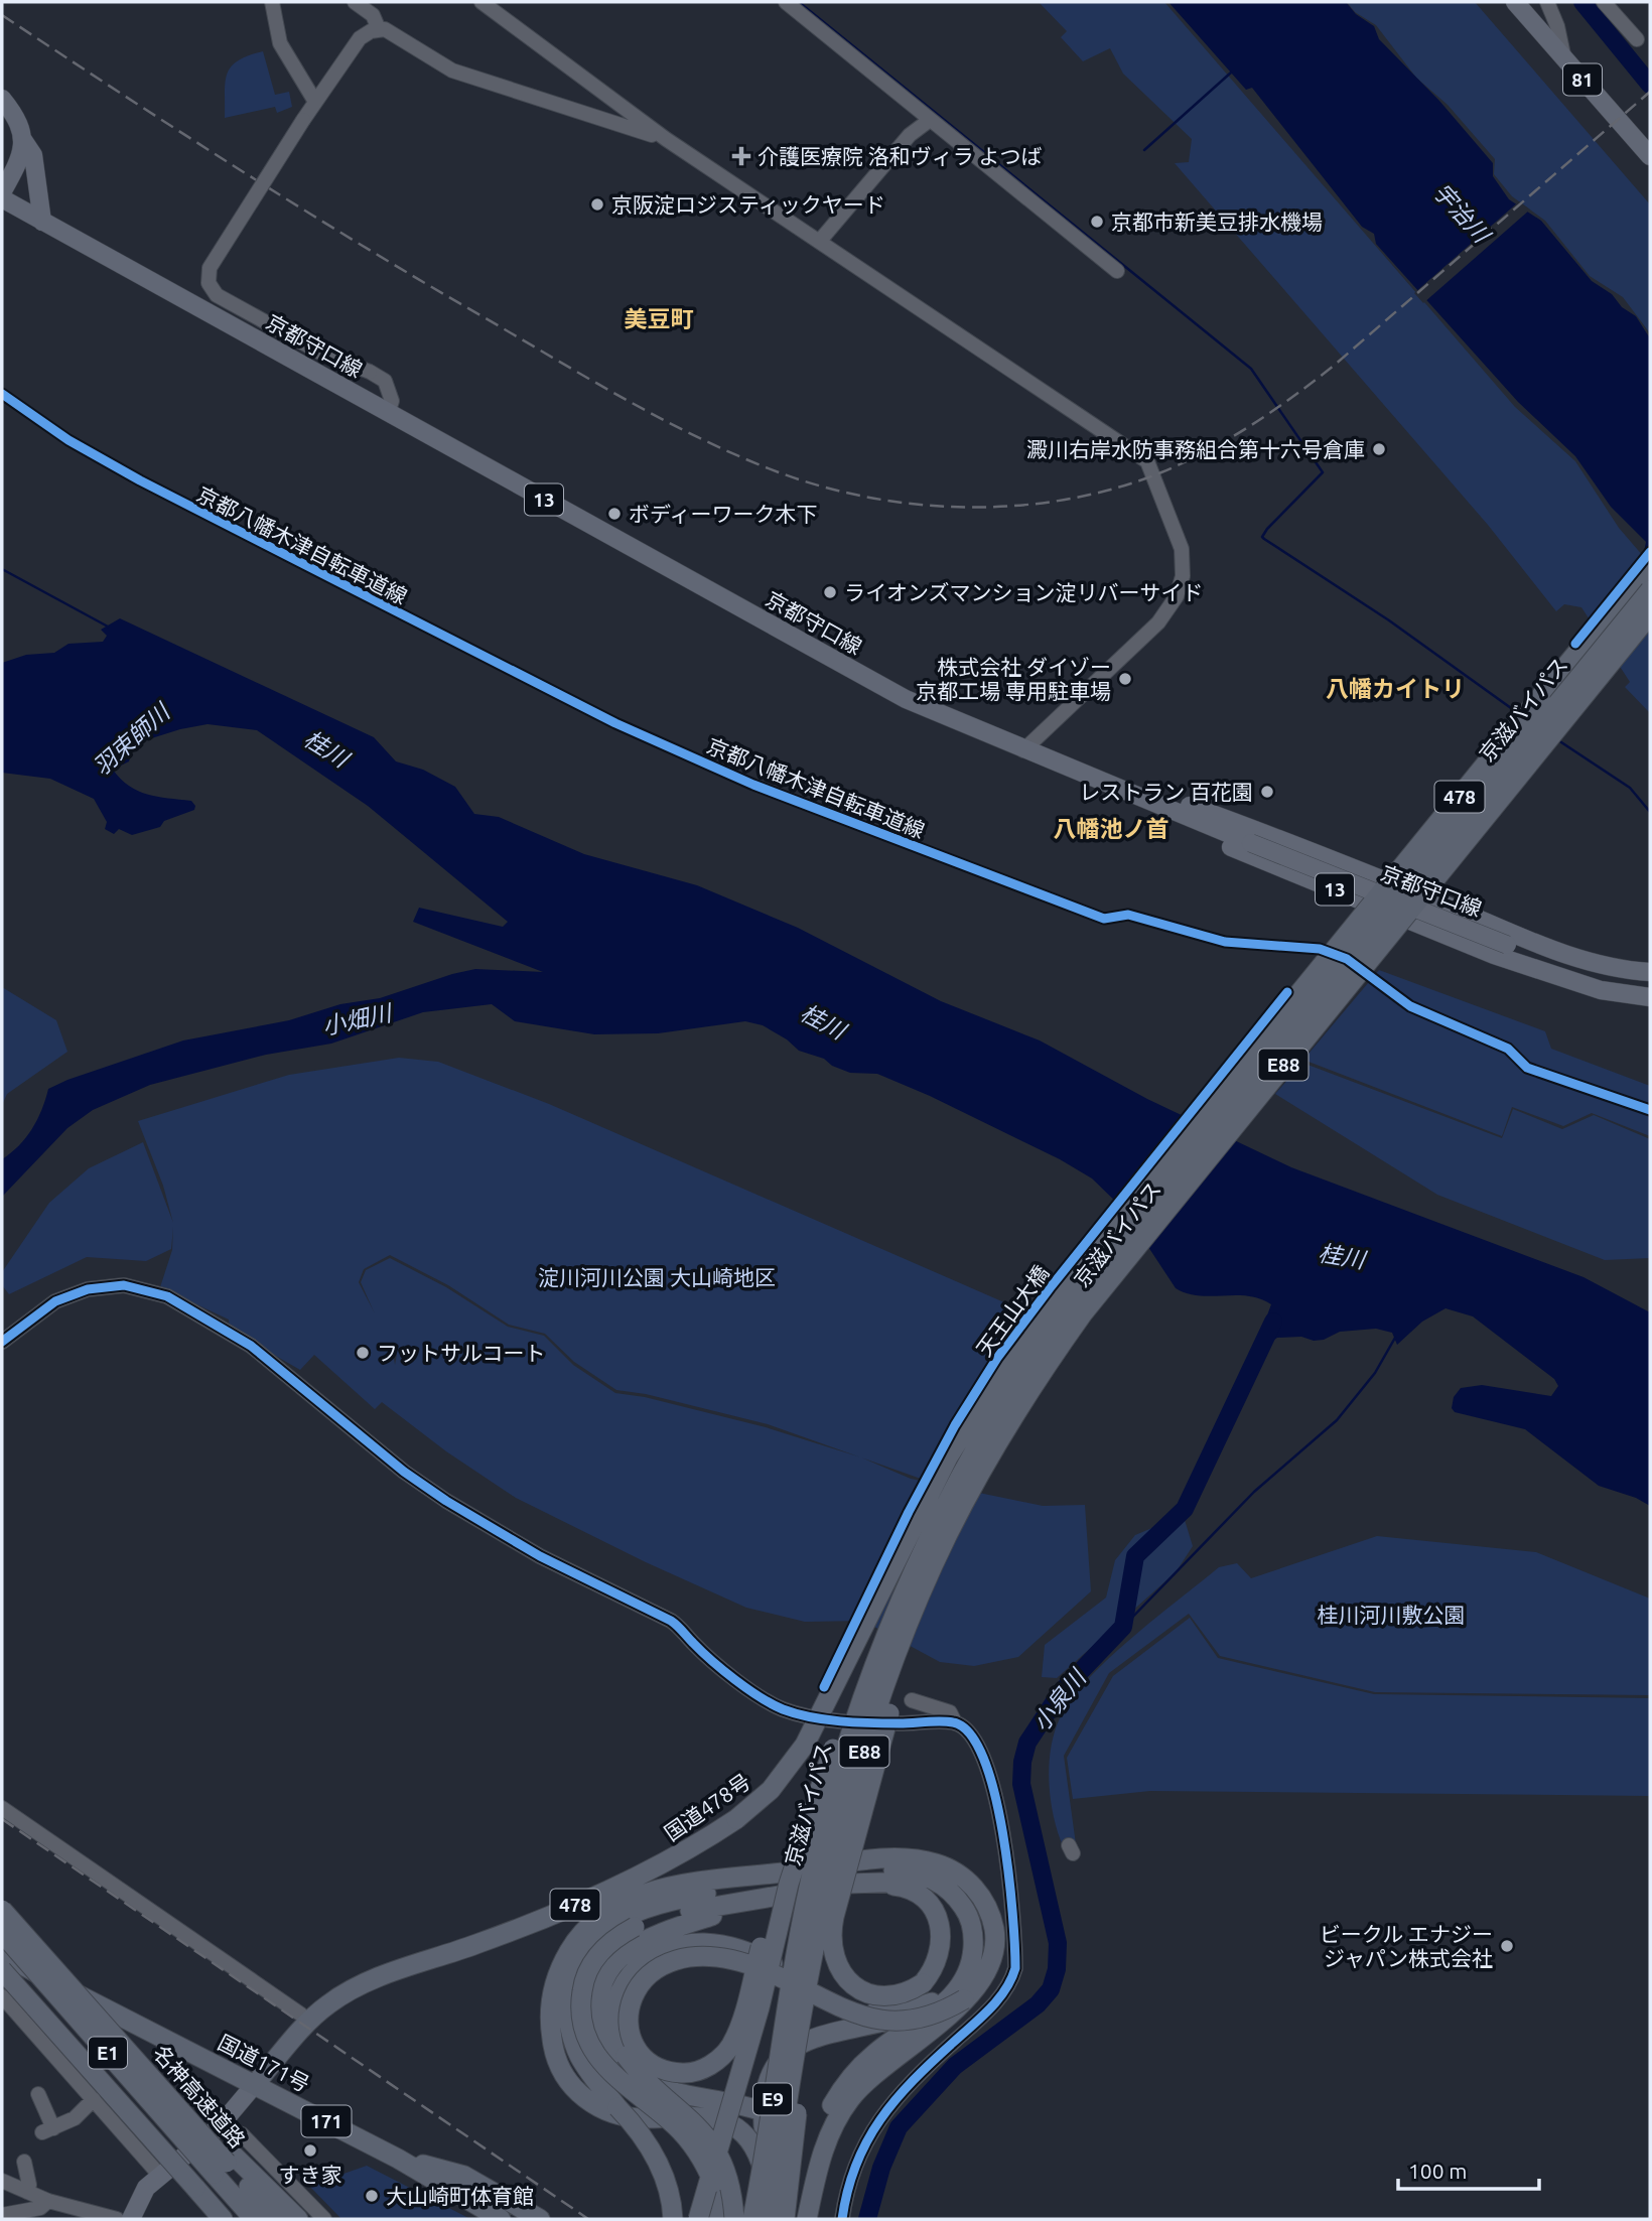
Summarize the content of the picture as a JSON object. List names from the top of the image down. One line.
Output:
{"streets":{"highway":["京滋バイパス","478","E88","国道478号","E1","国道171号","名神高速道路","E9","171"],"main road":["81","京都守口線","13"],"cycle path":["京都八幡木津自転車道線","天王山大橋"]},"crossings":[["京都守口線","13"],["京都守口線","国道478号"],["京滋バイパス","E88"],["京滋バイパス","E9"],["国道478号","国道171号"],["E1","国道171号"]],"districts":["美豆町","八幡カイトリ","八幡池ノ首"],"water":["宇治川","羽束師川","桂川","小畑川","小泉川"],"parks":["淀川河川公園 大山崎地区","桂川河川敷公園"],"places":{"health":["介護医療院 洛和ヴィラ よつば"],"other":["京阪淀ロジスティックヤード","京都市新美豆排水機場","澱川右岸水防事務組合第十六号倉庫","ボディーワーク木下","ライオンズマンション淀リバーサイド","株式会社 ダイゾー 京都工場 専用駐車場","レストラン 百花園","フットサルコート","ビークル エナジー ジャパン株式会社","すき家","大山崎町体育館"]},"scale_bar":"100 m"}
